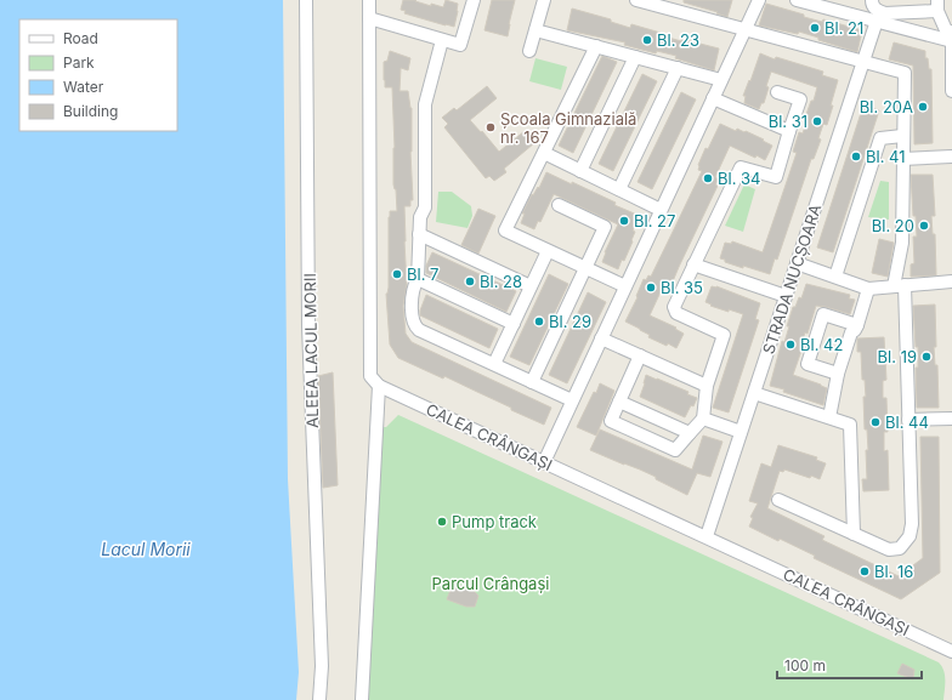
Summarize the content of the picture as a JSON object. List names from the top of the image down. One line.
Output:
{"streets":{"street":["STRADA NUCȘOARA","ALEEA LACUL MORII","CALEA CRÂNGAȘI"]},"crossings":[["STRADA NUCȘOARA","CALEA CRÂNGAȘI"]],"water":["Lacul Morii"],"parks":["Parcul Crângași"],"places":["Bl. 21","Bl. 23","Bl. 20A","Bl. 31","Școala Gimnazială nr. 167","Bl. 41","Bl. 34","Bl. 27","Bl. 20","Bl. 7","Bl. 28","Bl. 35","Bl. 29","Bl. 42","Bl. 19","Bl. 44","Pump track","Bl. 16"],"legend":["Road","Park","Water","Building"],"scale_bar":"100 m"}
